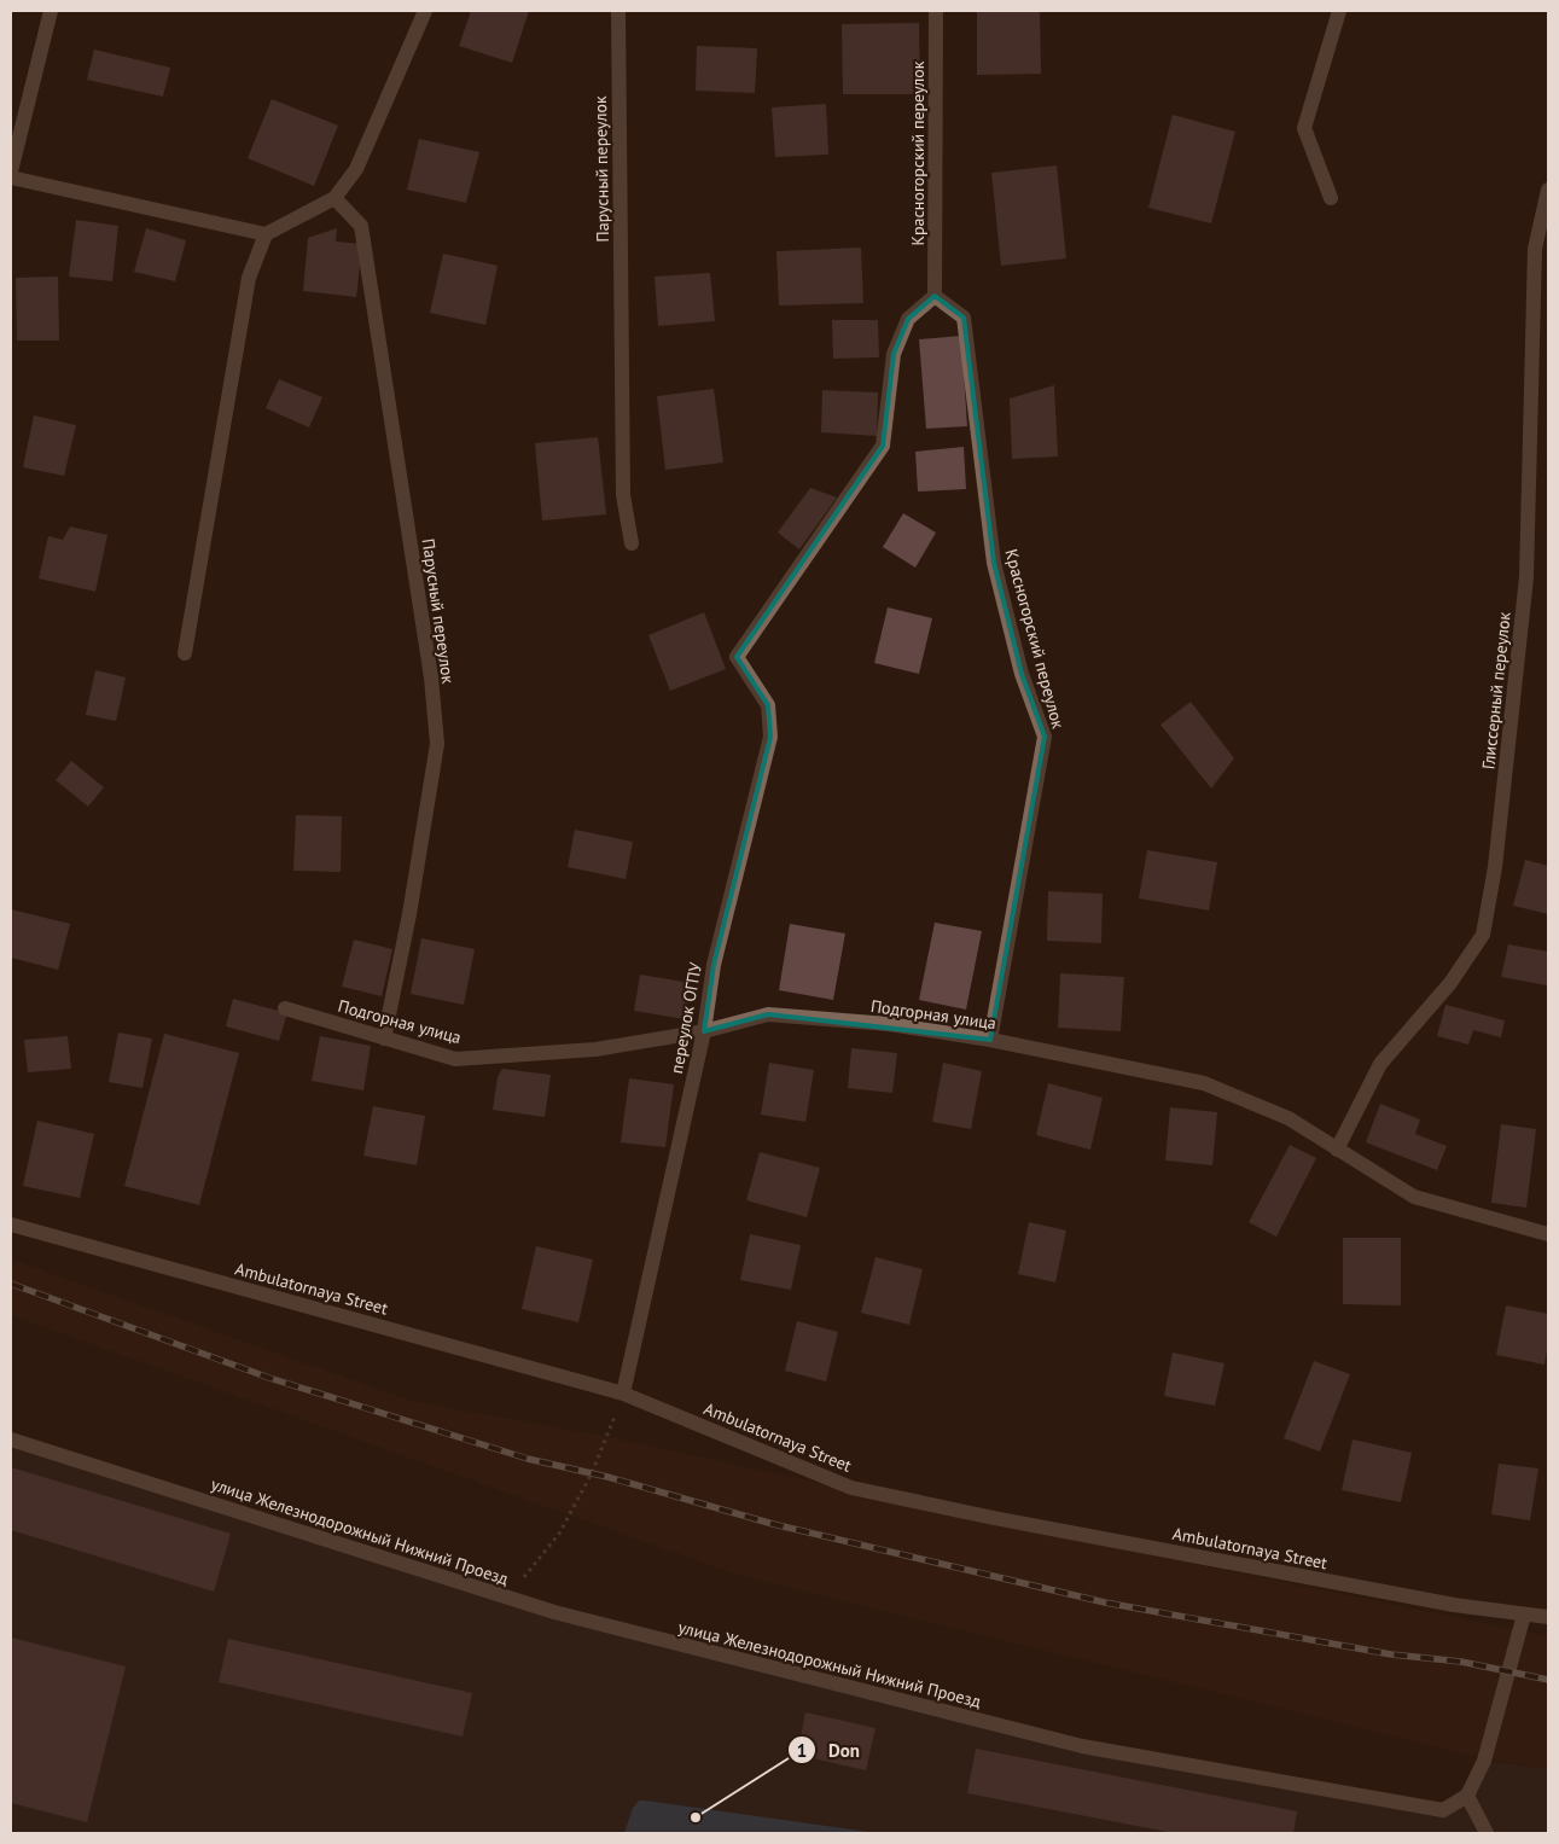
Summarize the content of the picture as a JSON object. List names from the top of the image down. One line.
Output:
{"streets":{"street":["Красногорский переулок","Парусный переулок","Глиссерный переулок","Подгорная улица","переулок ОГПУ","Ambulatornaya Street","улица Железнодорожный Нижний Проезд"]},"crossings":[["Красногорский переулок","Подгорная улица"],["Красногорский переулок","переулок ОГПУ"],["Парусный переулок","Подгорная улица"],["Глиссерный переулок","Подгорная улица"],["Подгорная улица","переулок ОГПУ"],["переулок ОГПУ","Ambulatornaya Street"]],"places":["Don"]}
